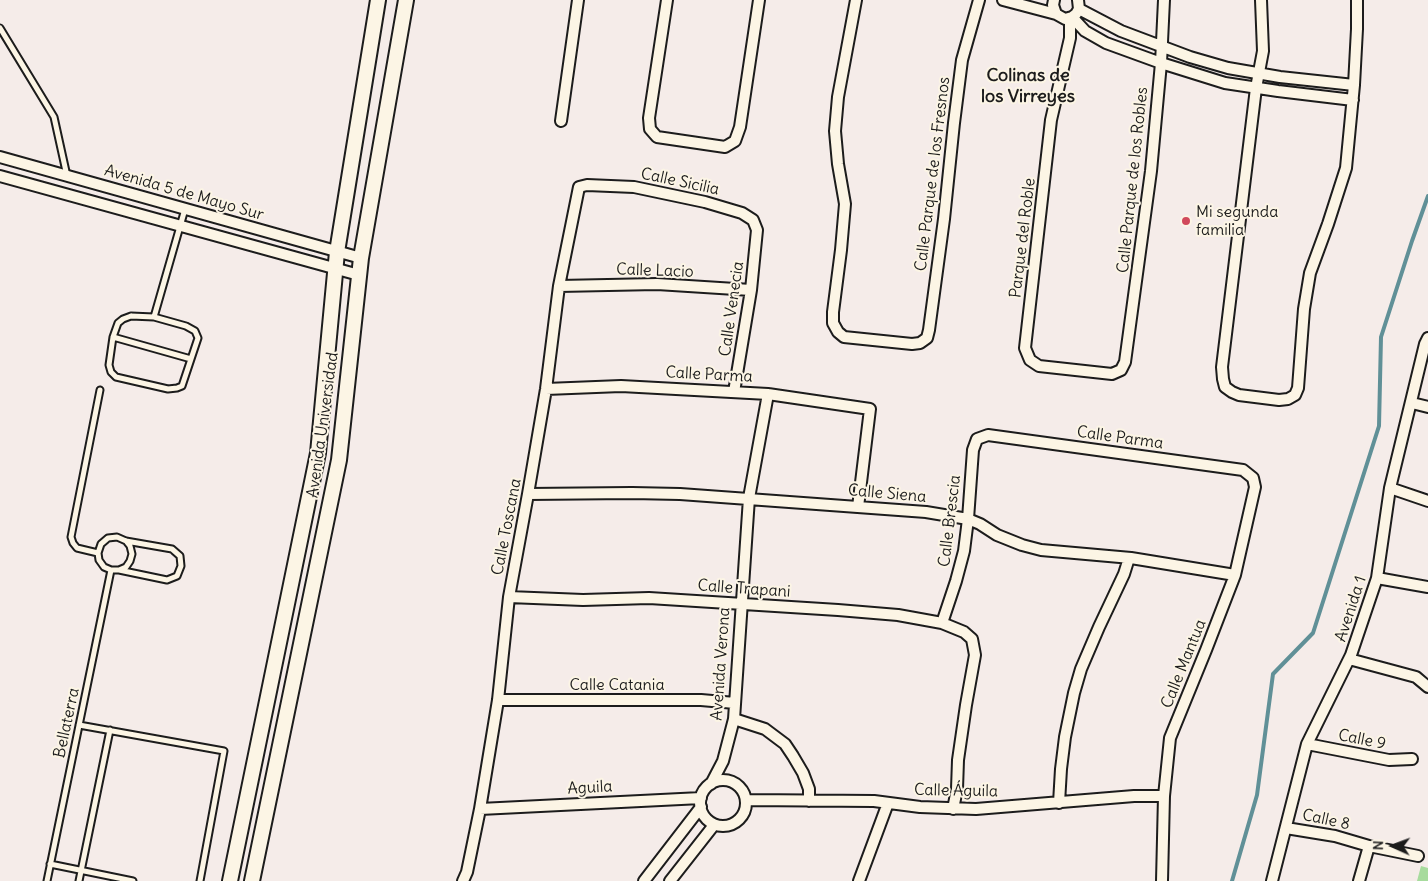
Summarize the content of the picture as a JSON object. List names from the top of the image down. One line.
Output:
{"streets":{"main road":["Avenida Universidad"],"street":["Calle Parque de los Fresnos","Calle Parque de los Robles","Calle Sicilia","Avenida 5 de Mayo Sur","Parque del Roble","Calle Lacio","Calle Venecia","Calle Parma","Calle Siena","Calle Brescia","Calle Toscana","Calle Trapani","Avenida 1","Avenida Verona","Calle Mantua","Calle Catania","Calle 9","Aguila","Calle Águila","Calle 8"],"lane":["Bellaterra"]},"crossings":[["Calle Parque de los Robles","Parque del Roble"],["Calle Sicilia","Calle Venecia"],["Calle Sicilia","Calle Toscana"],["Avenida 5 de Mayo Sur","Avenida Universidad"],["Calle Lacio","Calle Venecia"],["Calle Lacio","Calle Toscana"],["Calle Venecia","Calle Parma"],["Calle Parma","Calle Siena"],["Calle Parma","Calle Brescia"],["Calle Parma","Calle Toscana"],["Calle Parma","Avenida Verona"],["Calle Parma","Calle Mantua"],["Calle Siena","Calle Brescia"],["Calle Siena","Calle Toscana"],["Calle Siena","Avenida Verona"],["Calle Siena","Calle Mantua"],["Calle Brescia","Calle Trapani"],["Calle Toscana","Calle Trapani"],["Calle Toscana","Calle Catania"],["Calle Toscana","Aguila"],["Calle Trapani","Avenida Verona"],["Calle Trapani","Calle Águila"],["Avenida 1","Calle 9"],["Avenida 1","Calle 8"],["Avenida Verona","Calle Catania"],["Avenida Verona","Aguila"],["Avenida Verona","Calle Águila"],["Calle Mantua","Calle Águila"],["Aguila","Calle Águila"]],"districts":["Colinas de los Virreyes"],"places":["Mi segunda familia"],"north":"left"}
